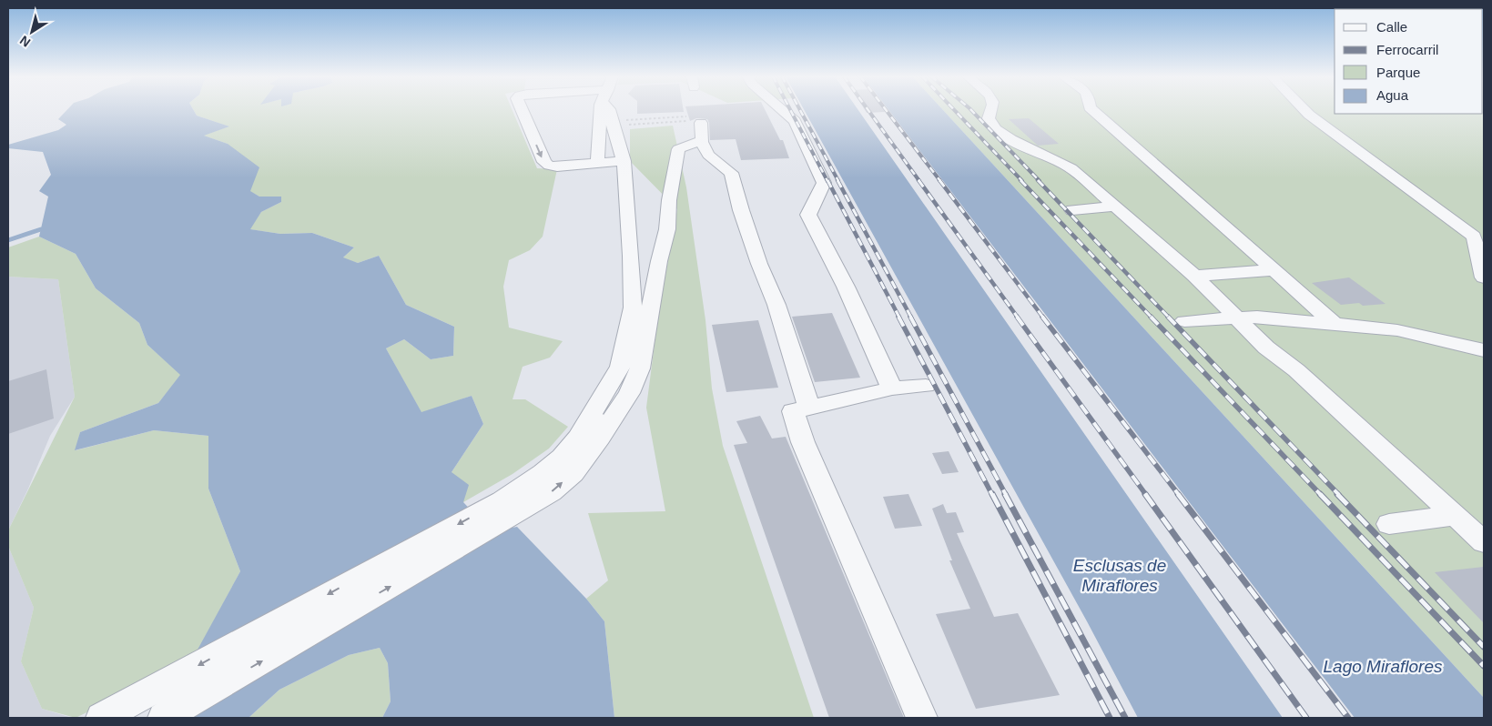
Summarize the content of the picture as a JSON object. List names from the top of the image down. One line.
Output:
{"water":["Esclusas de Miraflores","Lago Miraflores"],"legend":["Calle","Ferrocarril","Parque","Agua"],"north":"bottom left"}
